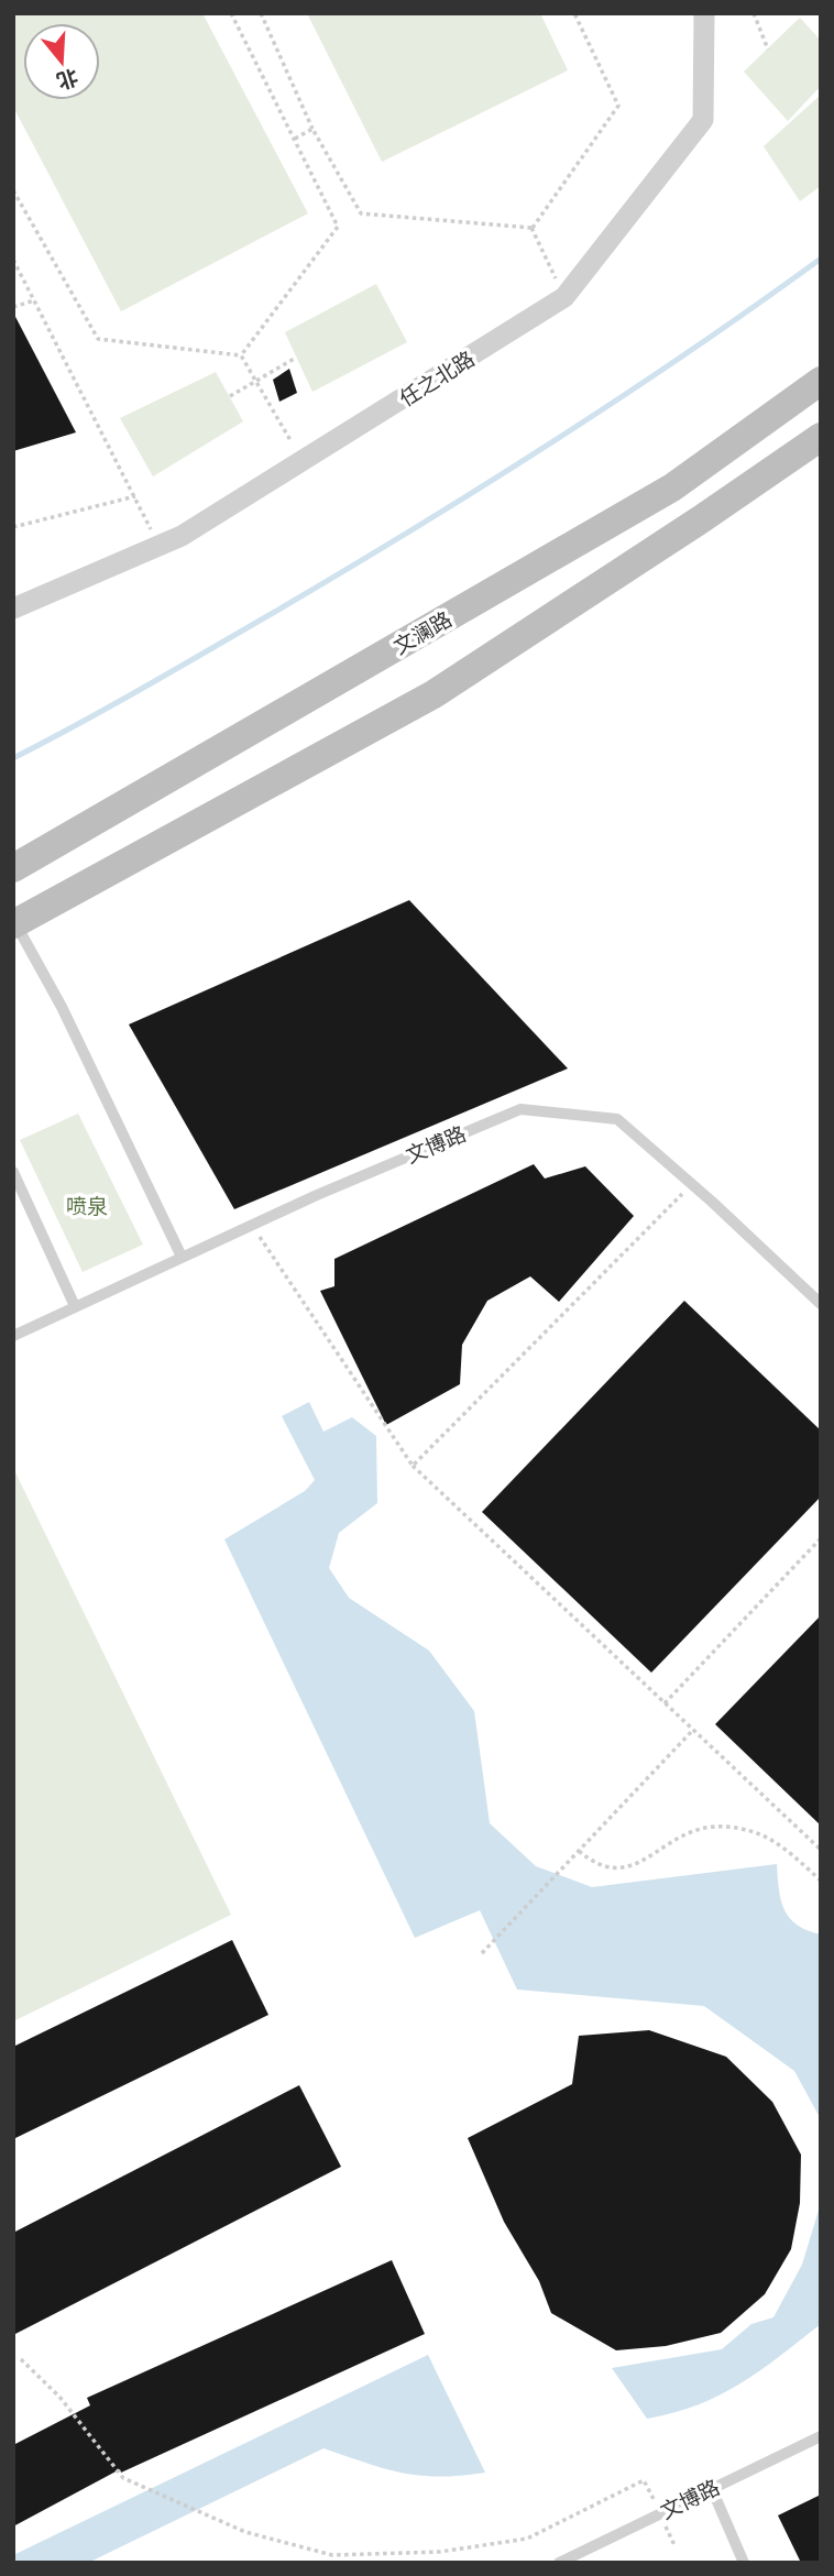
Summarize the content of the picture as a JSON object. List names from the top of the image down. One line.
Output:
{"streets":{"main road":["文澜路"],"street":["任之北路"],"lane":["文博路"]},"parks":["喷泉"],"north":"bottom"}
